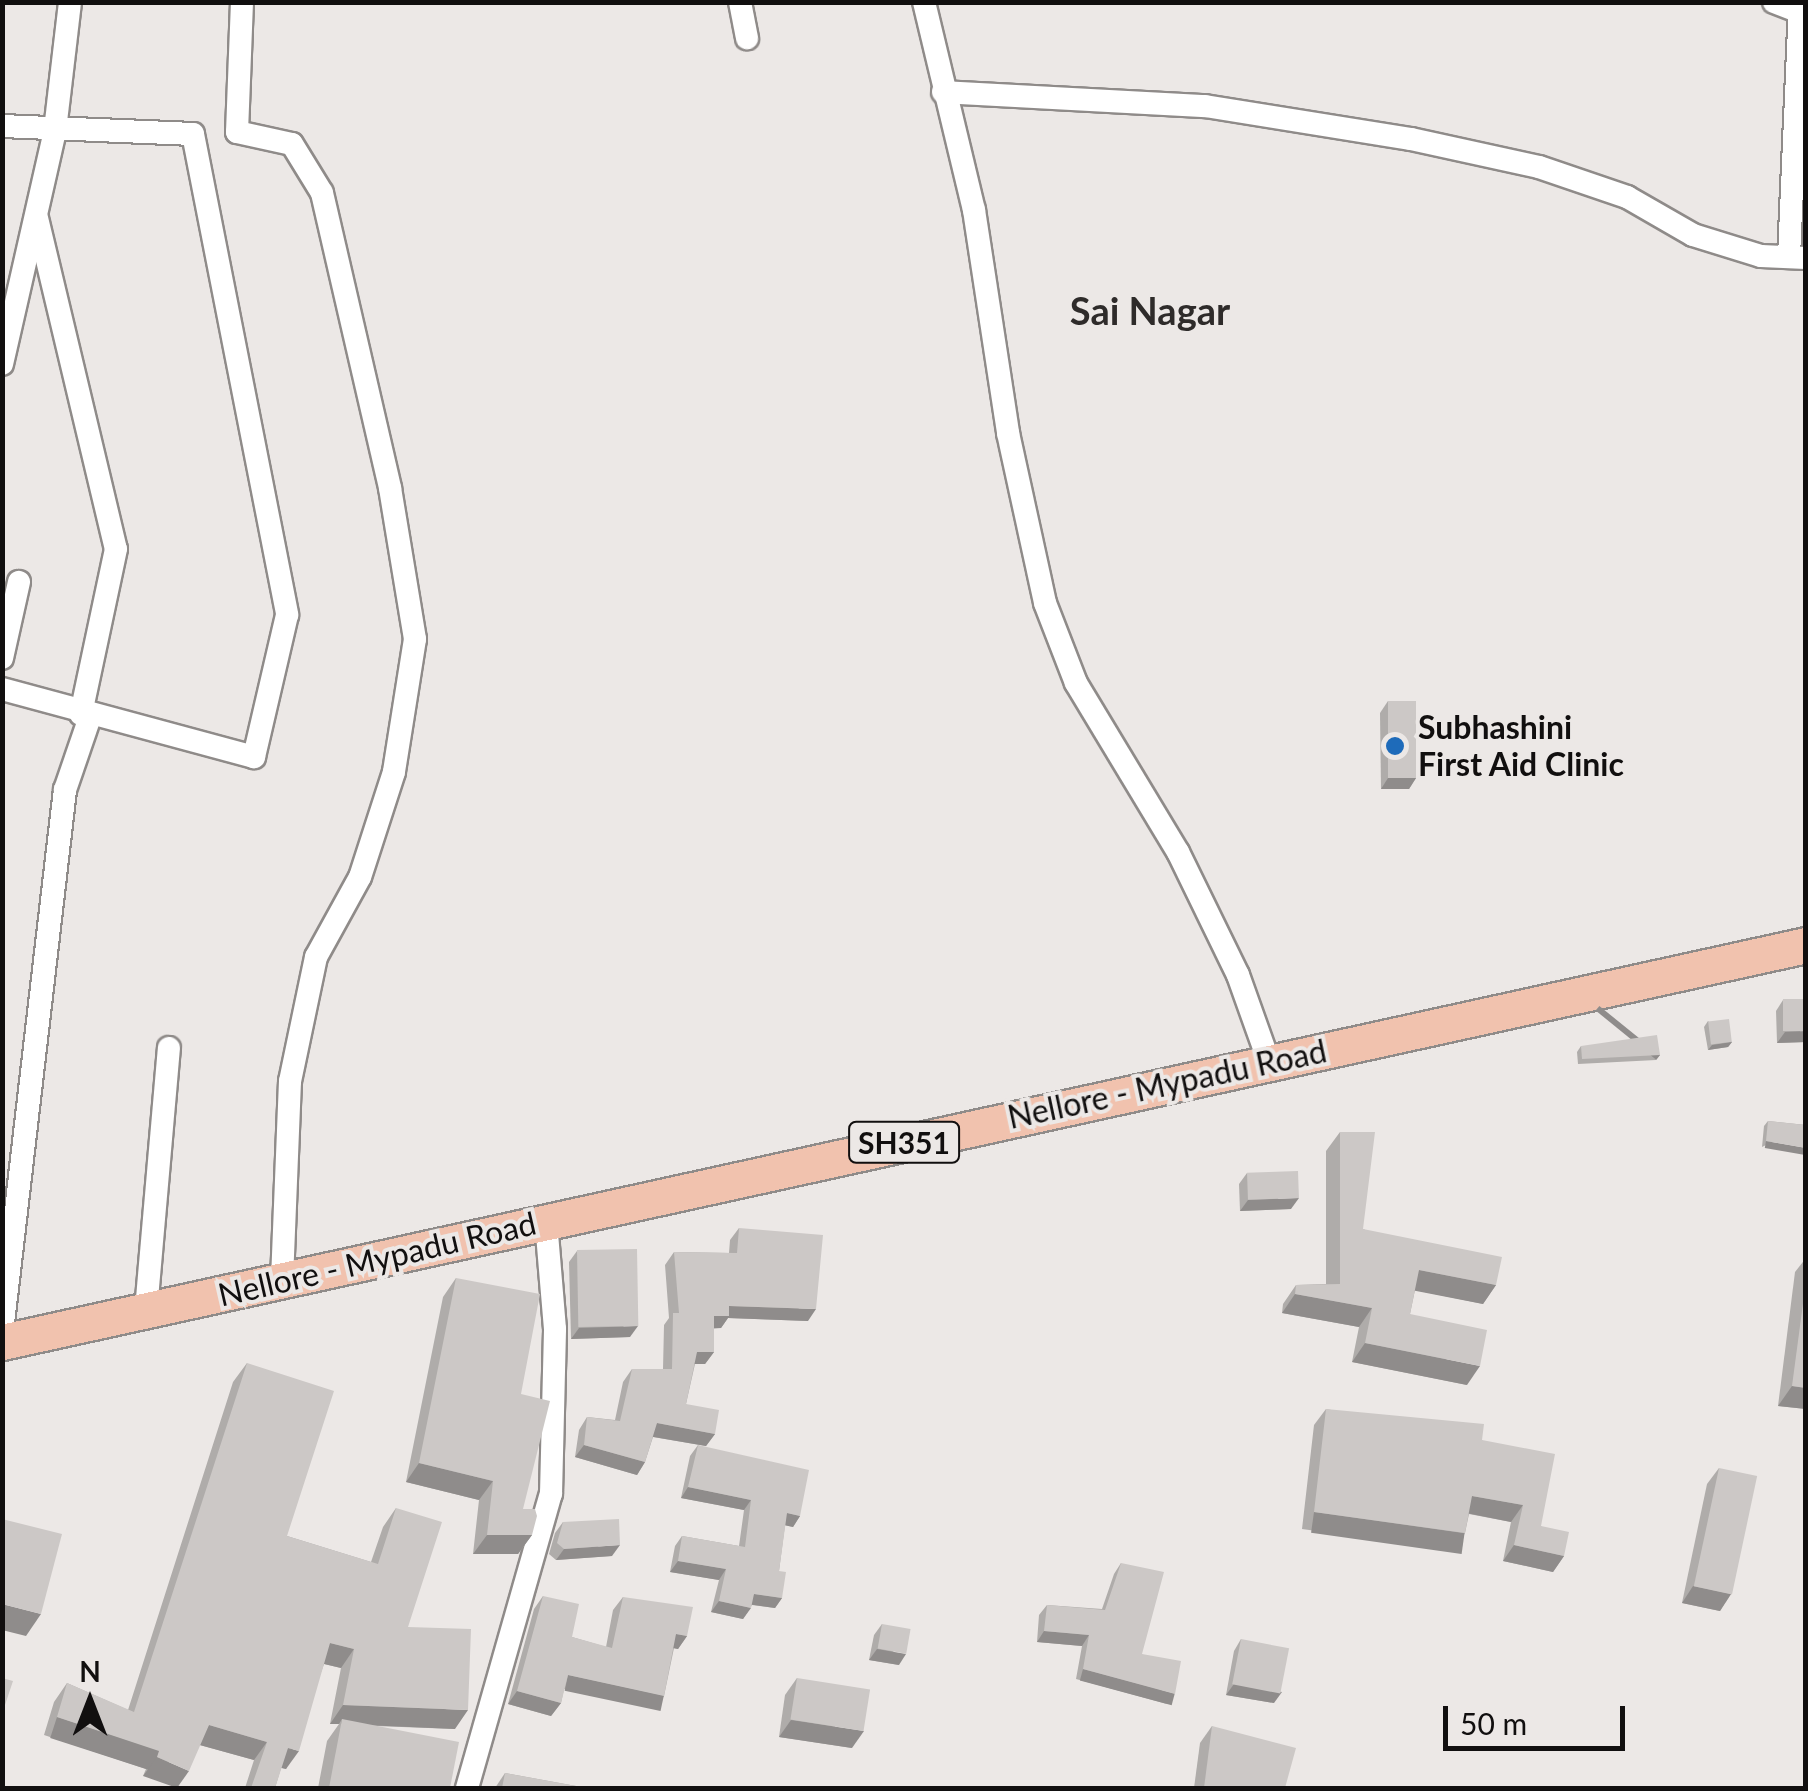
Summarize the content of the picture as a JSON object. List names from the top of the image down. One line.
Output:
{"streets":{"main road":["Nellore - Mypadu Road","SH351"]},"districts":["Sai Nagar"],"places":["Subhashini First Aid Clinic"],"scale_bar":"50 m","north":"top"}
